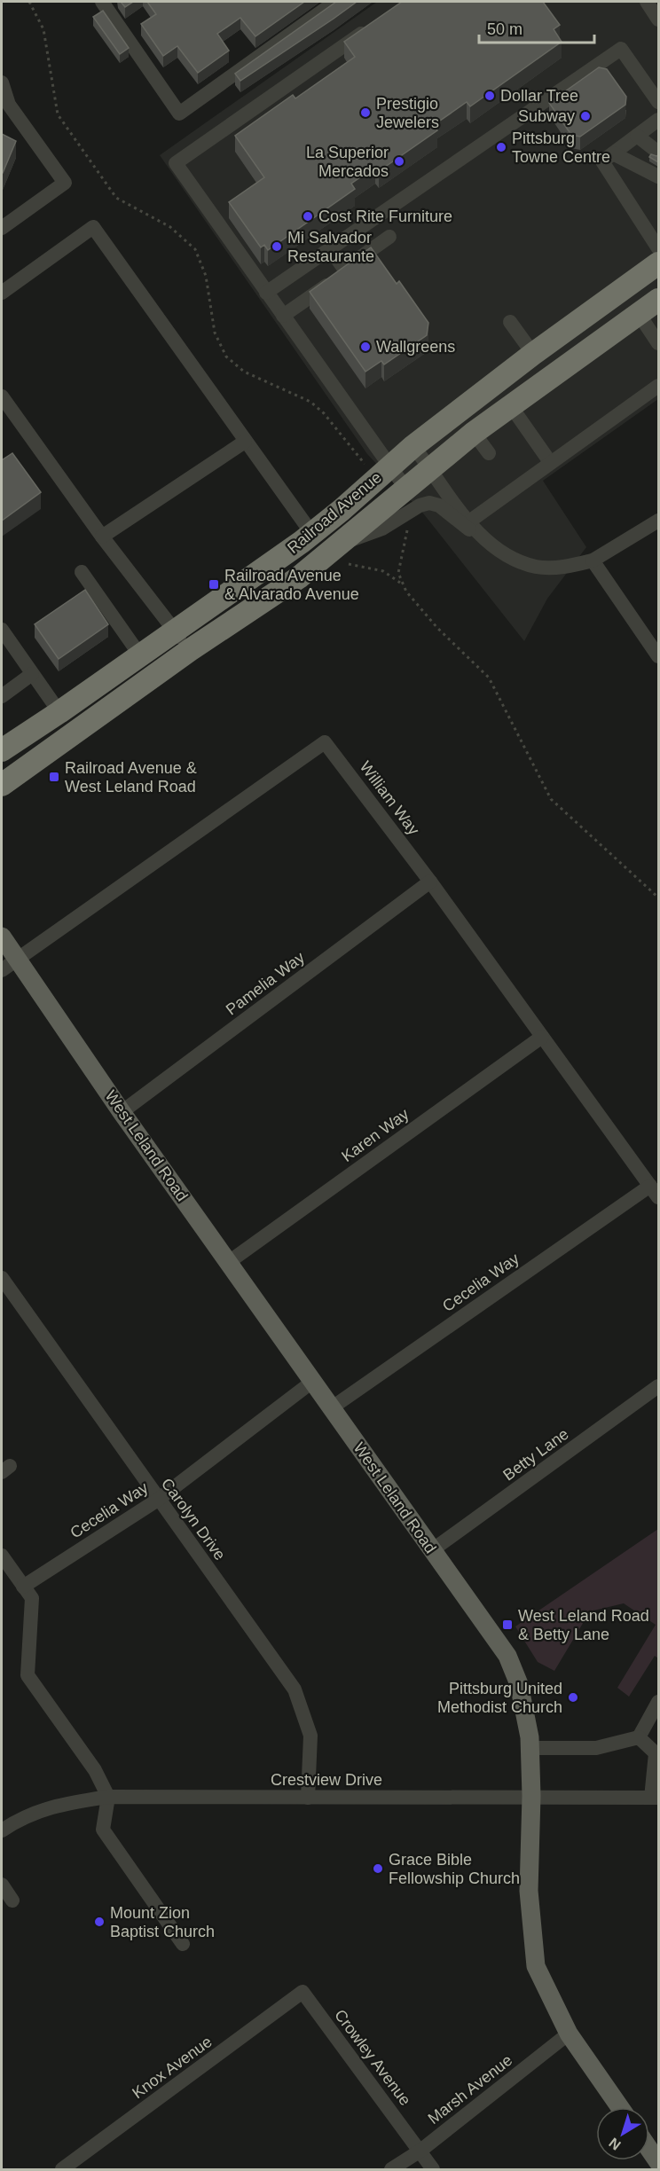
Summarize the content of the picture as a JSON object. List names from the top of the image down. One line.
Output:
{"streets":{"highway":["Railroad Avenue"],"main road":["West Leland Road"],"street":["William Way","Pamelia Way","Karen Way","Cecelia Way","Betty Lane","Carolyn Drive","Crestview Drive","Crowley Avenue","Knox Avenue","Marsh Avenue"]},"crossings":[["William Way","Pamelia Way"],["William Way","Karen Way"],["William Way","West Leland Road"],["William Way","Cecelia Way"],["Pamelia Way","West Leland Road"],["Karen Way","West Leland Road"],["West Leland Road","Cecelia Way"],["West Leland Road","Betty Lane"],["West Leland Road","Crestview Drive"],["West Leland Road","Marsh Avenue"],["Cecelia Way","Carolyn Drive"],["Carolyn Drive","Crestview Drive"],["Crowley Avenue","Knox Avenue"],["Crowley Avenue","Marsh Avenue"]],"places":{"other":["Dollar Tree","Prestigio Jewelers","Subway","Pittsburg Towne Centre","La Superior Mercados","Cost Rite Furniture","Mi Salvador Restaurante","Wallgreens","Pittsburg United Methodist Church","Grace Bible Fellowship Church","Mount Zion Baptist Church"],"transit":["Railroad Avenue & Alvarado Avenue","Railroad Avenue & West Leland Road","West Leland Road & Betty Lane"]},"scale_bar":"50 m","north":"bottom left"}
